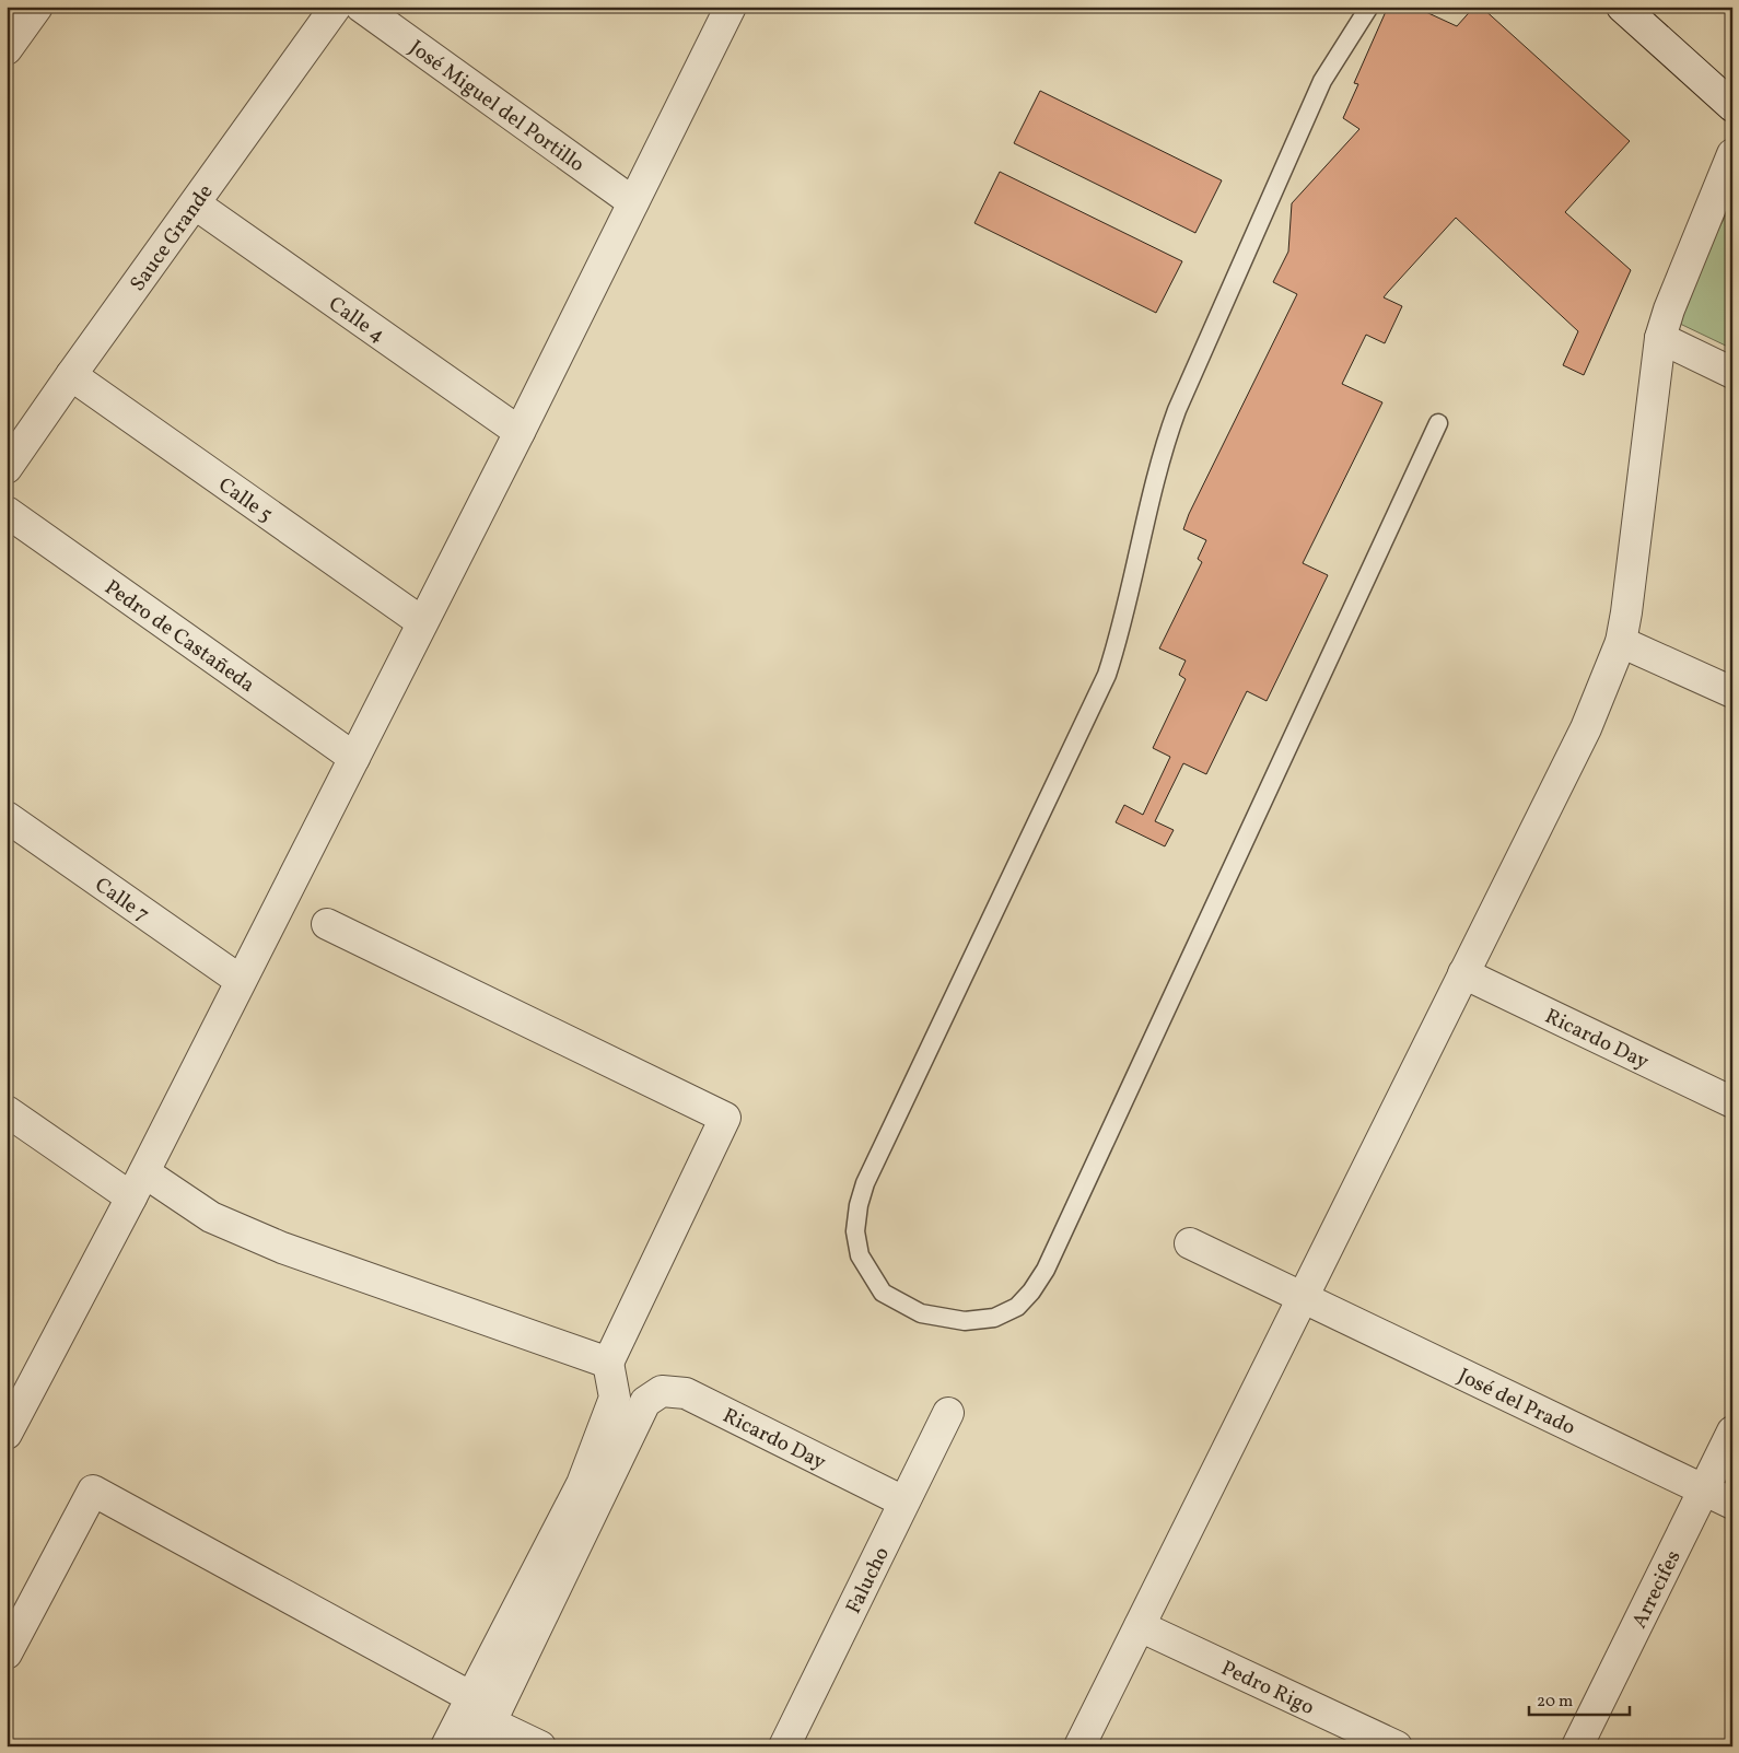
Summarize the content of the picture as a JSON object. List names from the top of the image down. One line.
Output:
{"streets":{"street":["José Miguel del Portillo","Sauce Grande","Calle 4","Calle 5","Pedro de Castañeda","Calle 7","Ricardo Day","José del Prado","Falucho","Arrecifes","Pedro Rigo"]},"crossings":[["Sauce Grande","Calle 4"],["Sauce Grande","Calle 5"],["Ricardo Day","Falucho"],["José del Prado","Arrecifes"]],"scale_bar":"20 m"}
